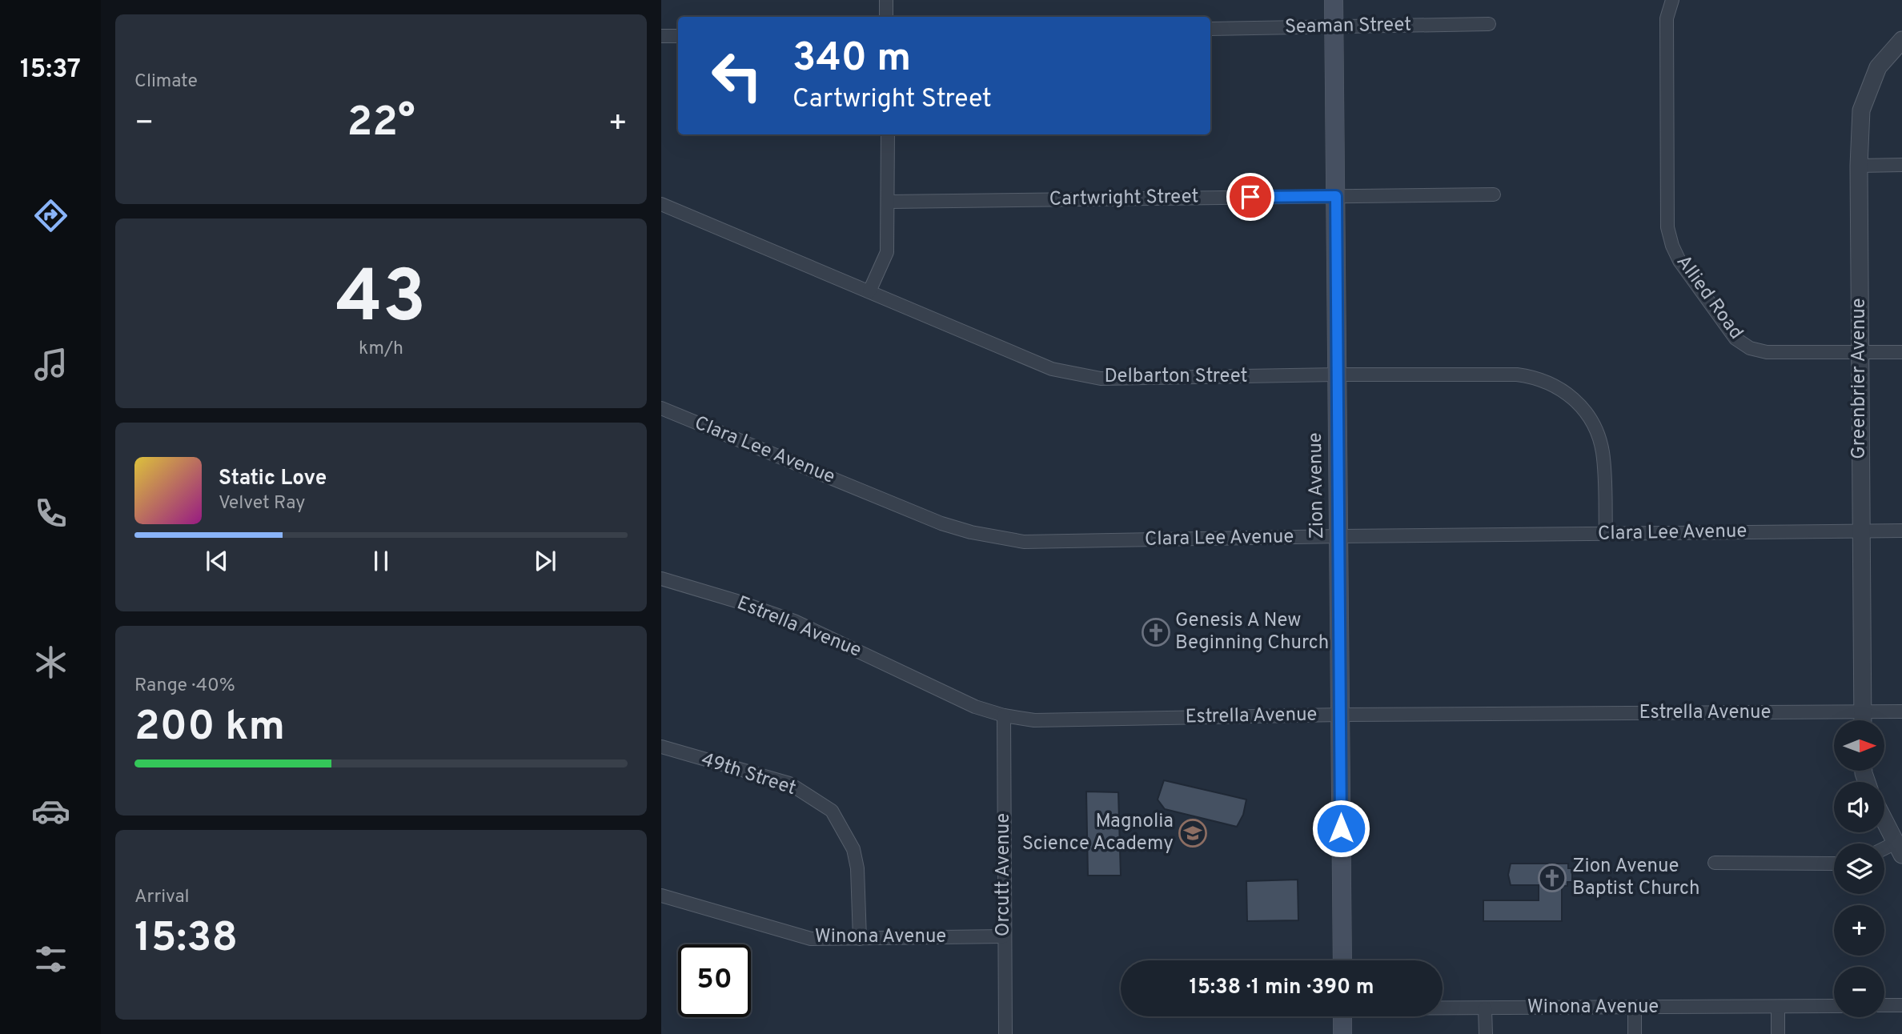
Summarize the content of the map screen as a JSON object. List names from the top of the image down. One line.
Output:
{"streets":{"main road":["Zion Avenue"],"street":["Seaman Street","Cartwright Street","Allied Road","Delbarton Street","Greenbrier Avenue","Clara Lee Avenue","Estrella Avenue","49th Street","Orcutt Avenue","Winona Avenue"]},"crossings":[["Seaman Street","Zion Avenue"],["Cartwright Street","Zion Avenue"],["Allied Road","Greenbrier Avenue"],["Delbarton Street","Clara Lee Avenue"],["Delbarton Street","Zion Avenue"],["Greenbrier Avenue","Clara Lee Avenue"],["Greenbrier Avenue","Estrella Avenue"],["Clara Lee Avenue","Zion Avenue"],["Zion Avenue","Estrella Avenue"],["Estrella Avenue","Orcutt Avenue"],["49th Street","Winona Avenue"],["Orcutt Avenue","Winona Avenue"]],"places":{"church":["Genesis A New Beginning Church","Zion Avenue Baptist Church"],"school or university":["Magnolia Science Academy"]},"north":"right","page":{"tabs":"15:37","tile":["Climate",["43","km/h"],["Range · 40%","200 km"],["Arrival","15:38"]],"turn":["340 m","Cartwright Street"],"heat":["−","22°","+"],"song":["Static Love","Velvet Ray"],"map_buttons":["+","−"],"limit":"50","trip":"15:38 · 1 min · 390 m"}}
